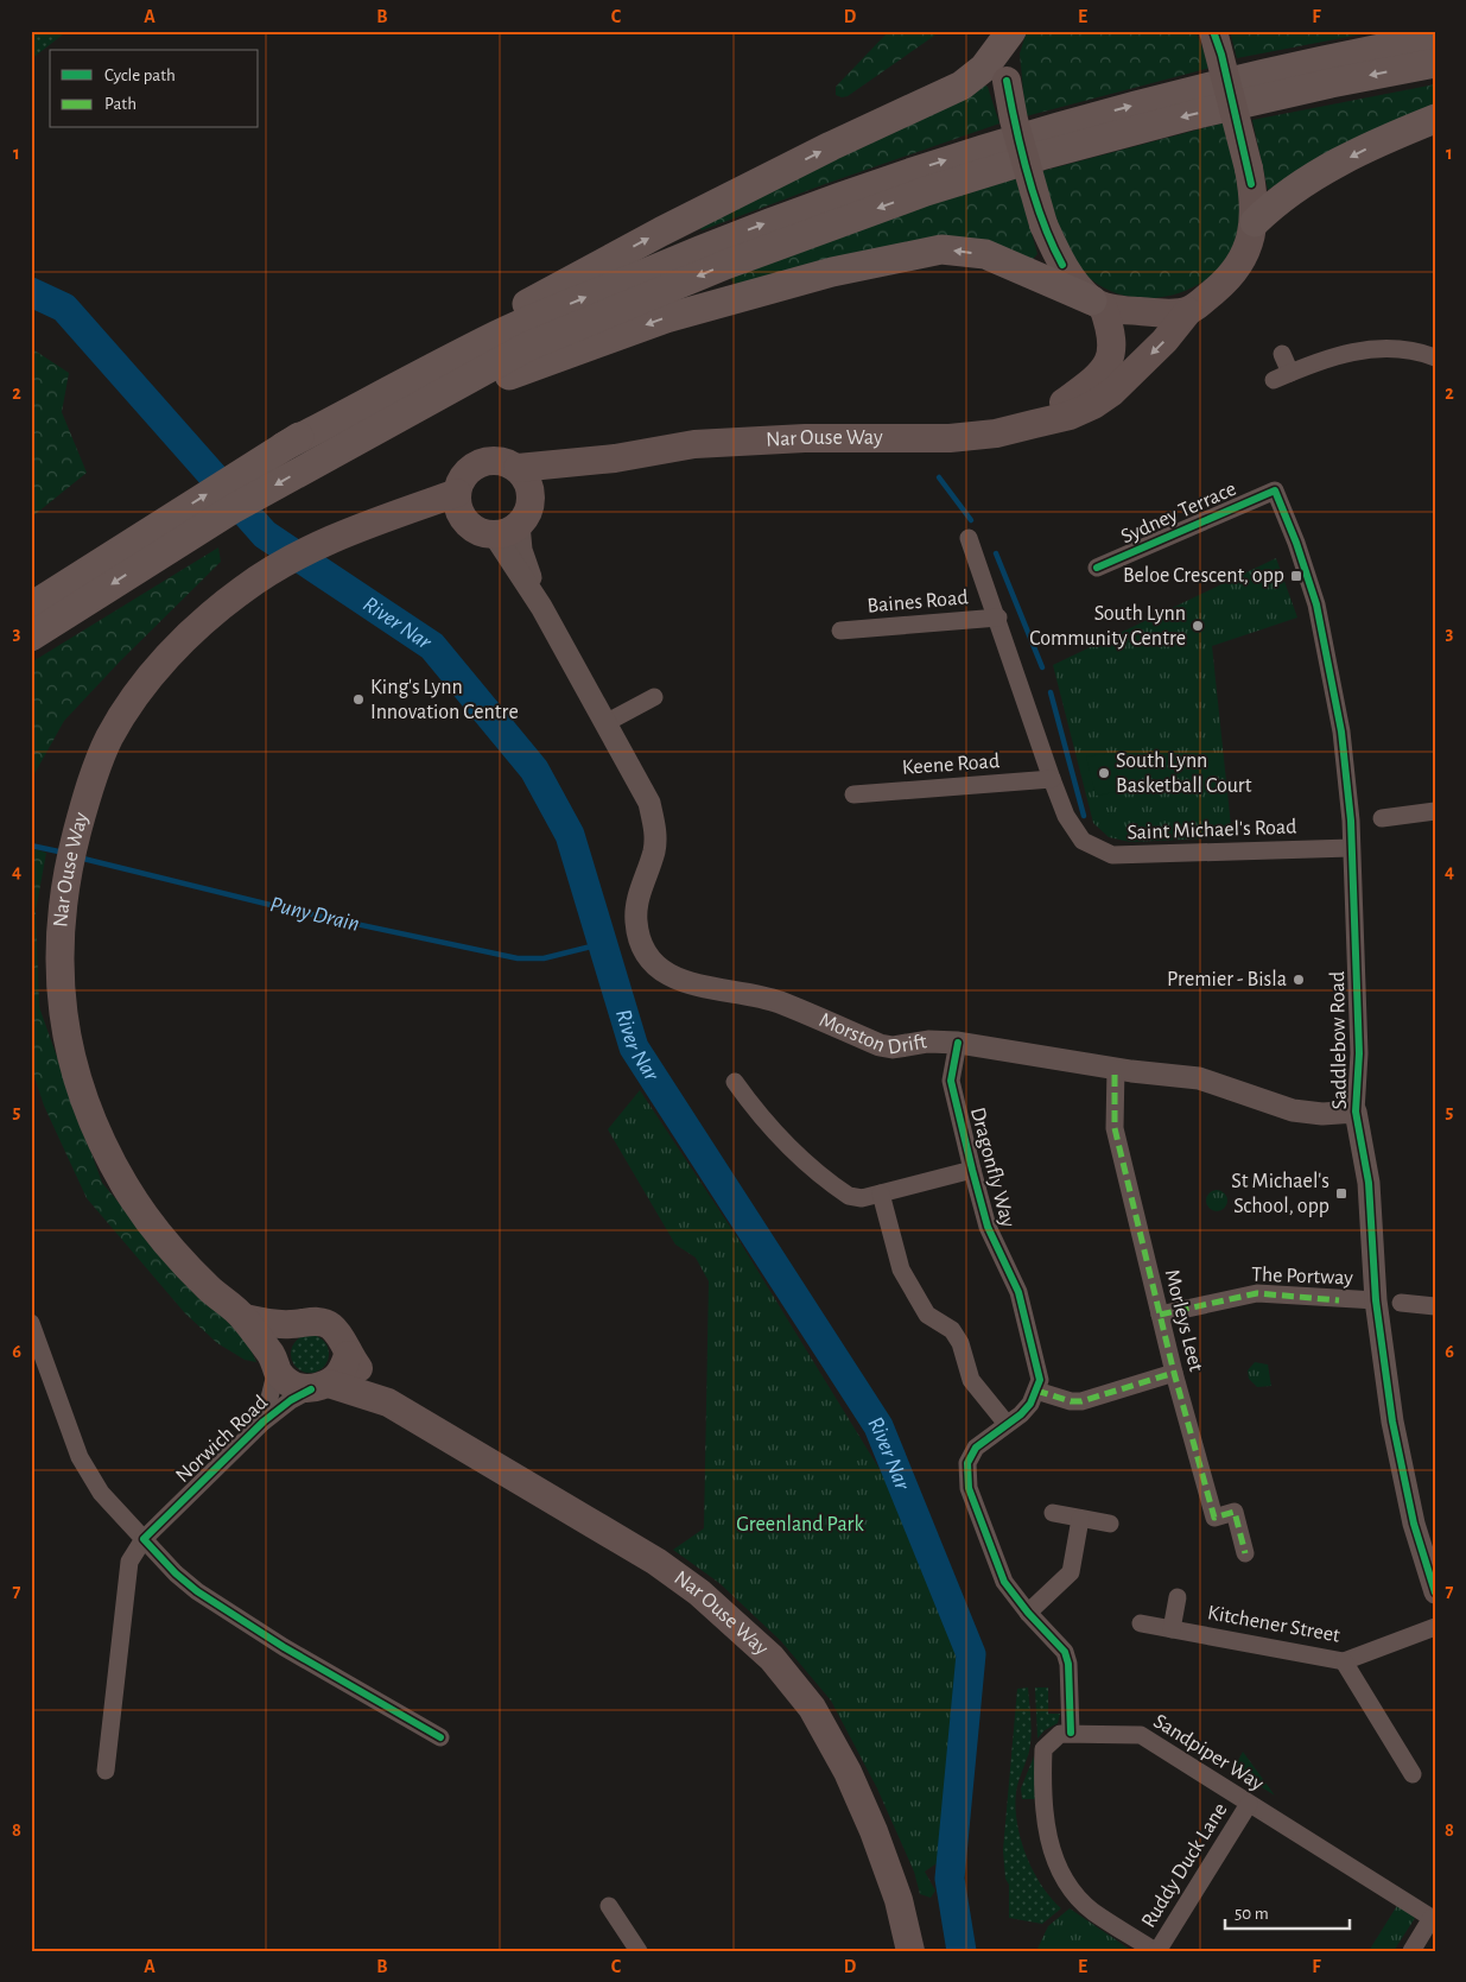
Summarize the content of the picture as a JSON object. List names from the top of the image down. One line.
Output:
{"streets":{"main road":["Nar Ouse Way"],"street":["Sydney Terrace","Baines Road","Keene Road","Saint Michael's Road","Morston Drift","Saddlebow Road","Dragonfly Way","The Portway","Morleys Leet","Norwich Road","Kitchener Street","Sandpiper Way","Ruddy Duck Lane"]},"crossings":[["Nar Ouse Way","Morston Drift"],["Nar Ouse Way","Norwich Road"],["Sydney Terrace","Saddlebow Road"],["Baines Road","Saint Michael's Road"],["Keene Road","Saint Michael's Road"],["Saint Michael's Road","Saddlebow Road"],["Morston Drift","Saddlebow Road"],["Morston Drift","Dragonfly Way"],["Morston Drift","Morleys Leet"],["Saddlebow Road","The Portway"],["The Portway","Morleys Leet"],["Sandpiper Way","Ruddy Duck Lane"]],"water":["River Nar","Puny Drain"],"parks":["Greenland Park"],"places":{"transit":["Beloe Crescent, opp","St Michael's School, opp"],"other":["South Lynn Community Centre","King's Lynn Innovation Centre","South Lynn Basketball Court","Premier - Bisla"]},"legend":["Cycle path","Path"],"scale_bar":"50 m","grid":{"columns":["A","B","C","D","E","F"],"rows":["1","2","3","4","5","6","7","8"]}}
